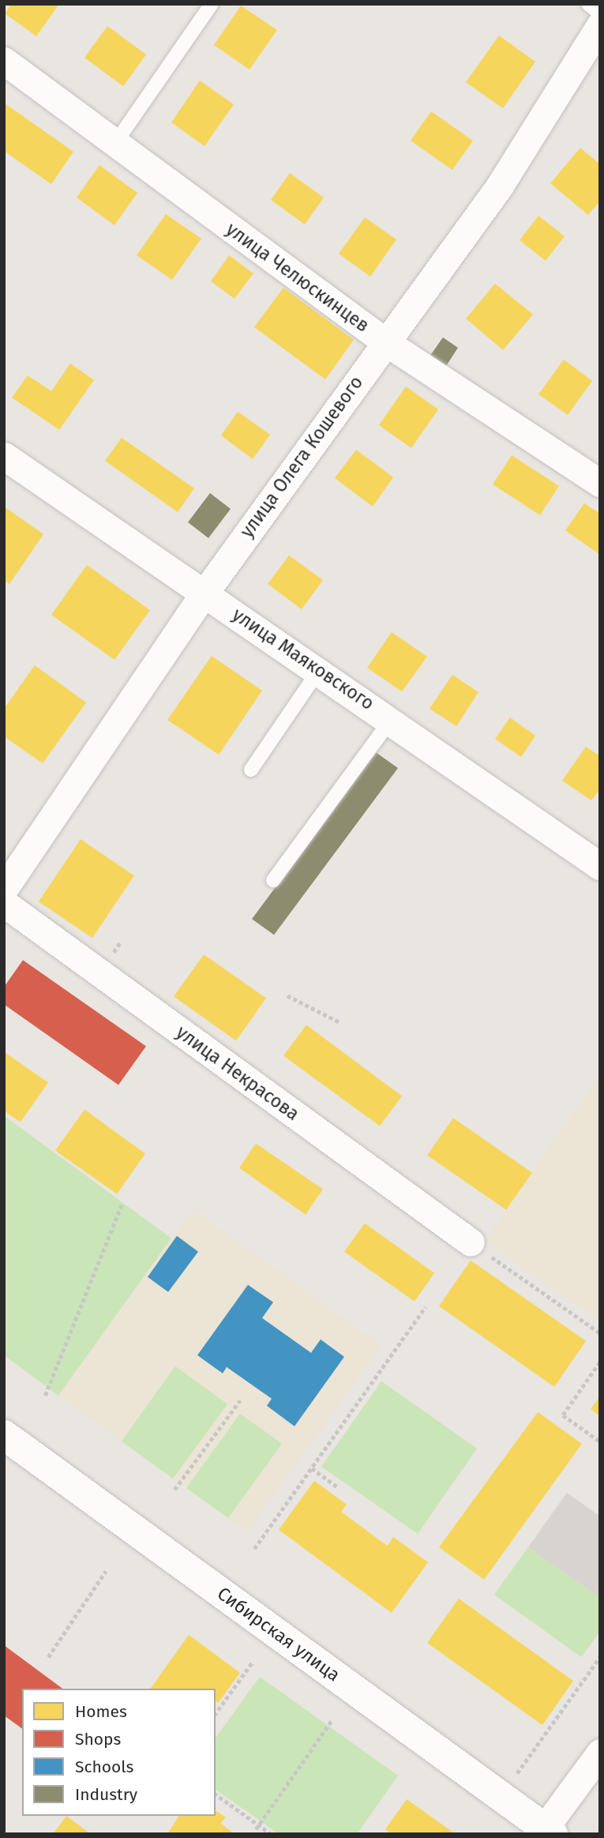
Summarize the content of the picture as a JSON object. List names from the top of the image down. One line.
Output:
{"streets":{"main road":["Сибирская улица"],"street":["улица Челюскинцев","улица Олега Кошевого","улица Маяковского","улица Некрасова"]},"crossings":[["улица Челюскинцев","улица Олега Кошевого"],["улица Олега Кошевого","улица Маяковского"]],"legend":["Homes","Shops","Schools","Industry"]}
